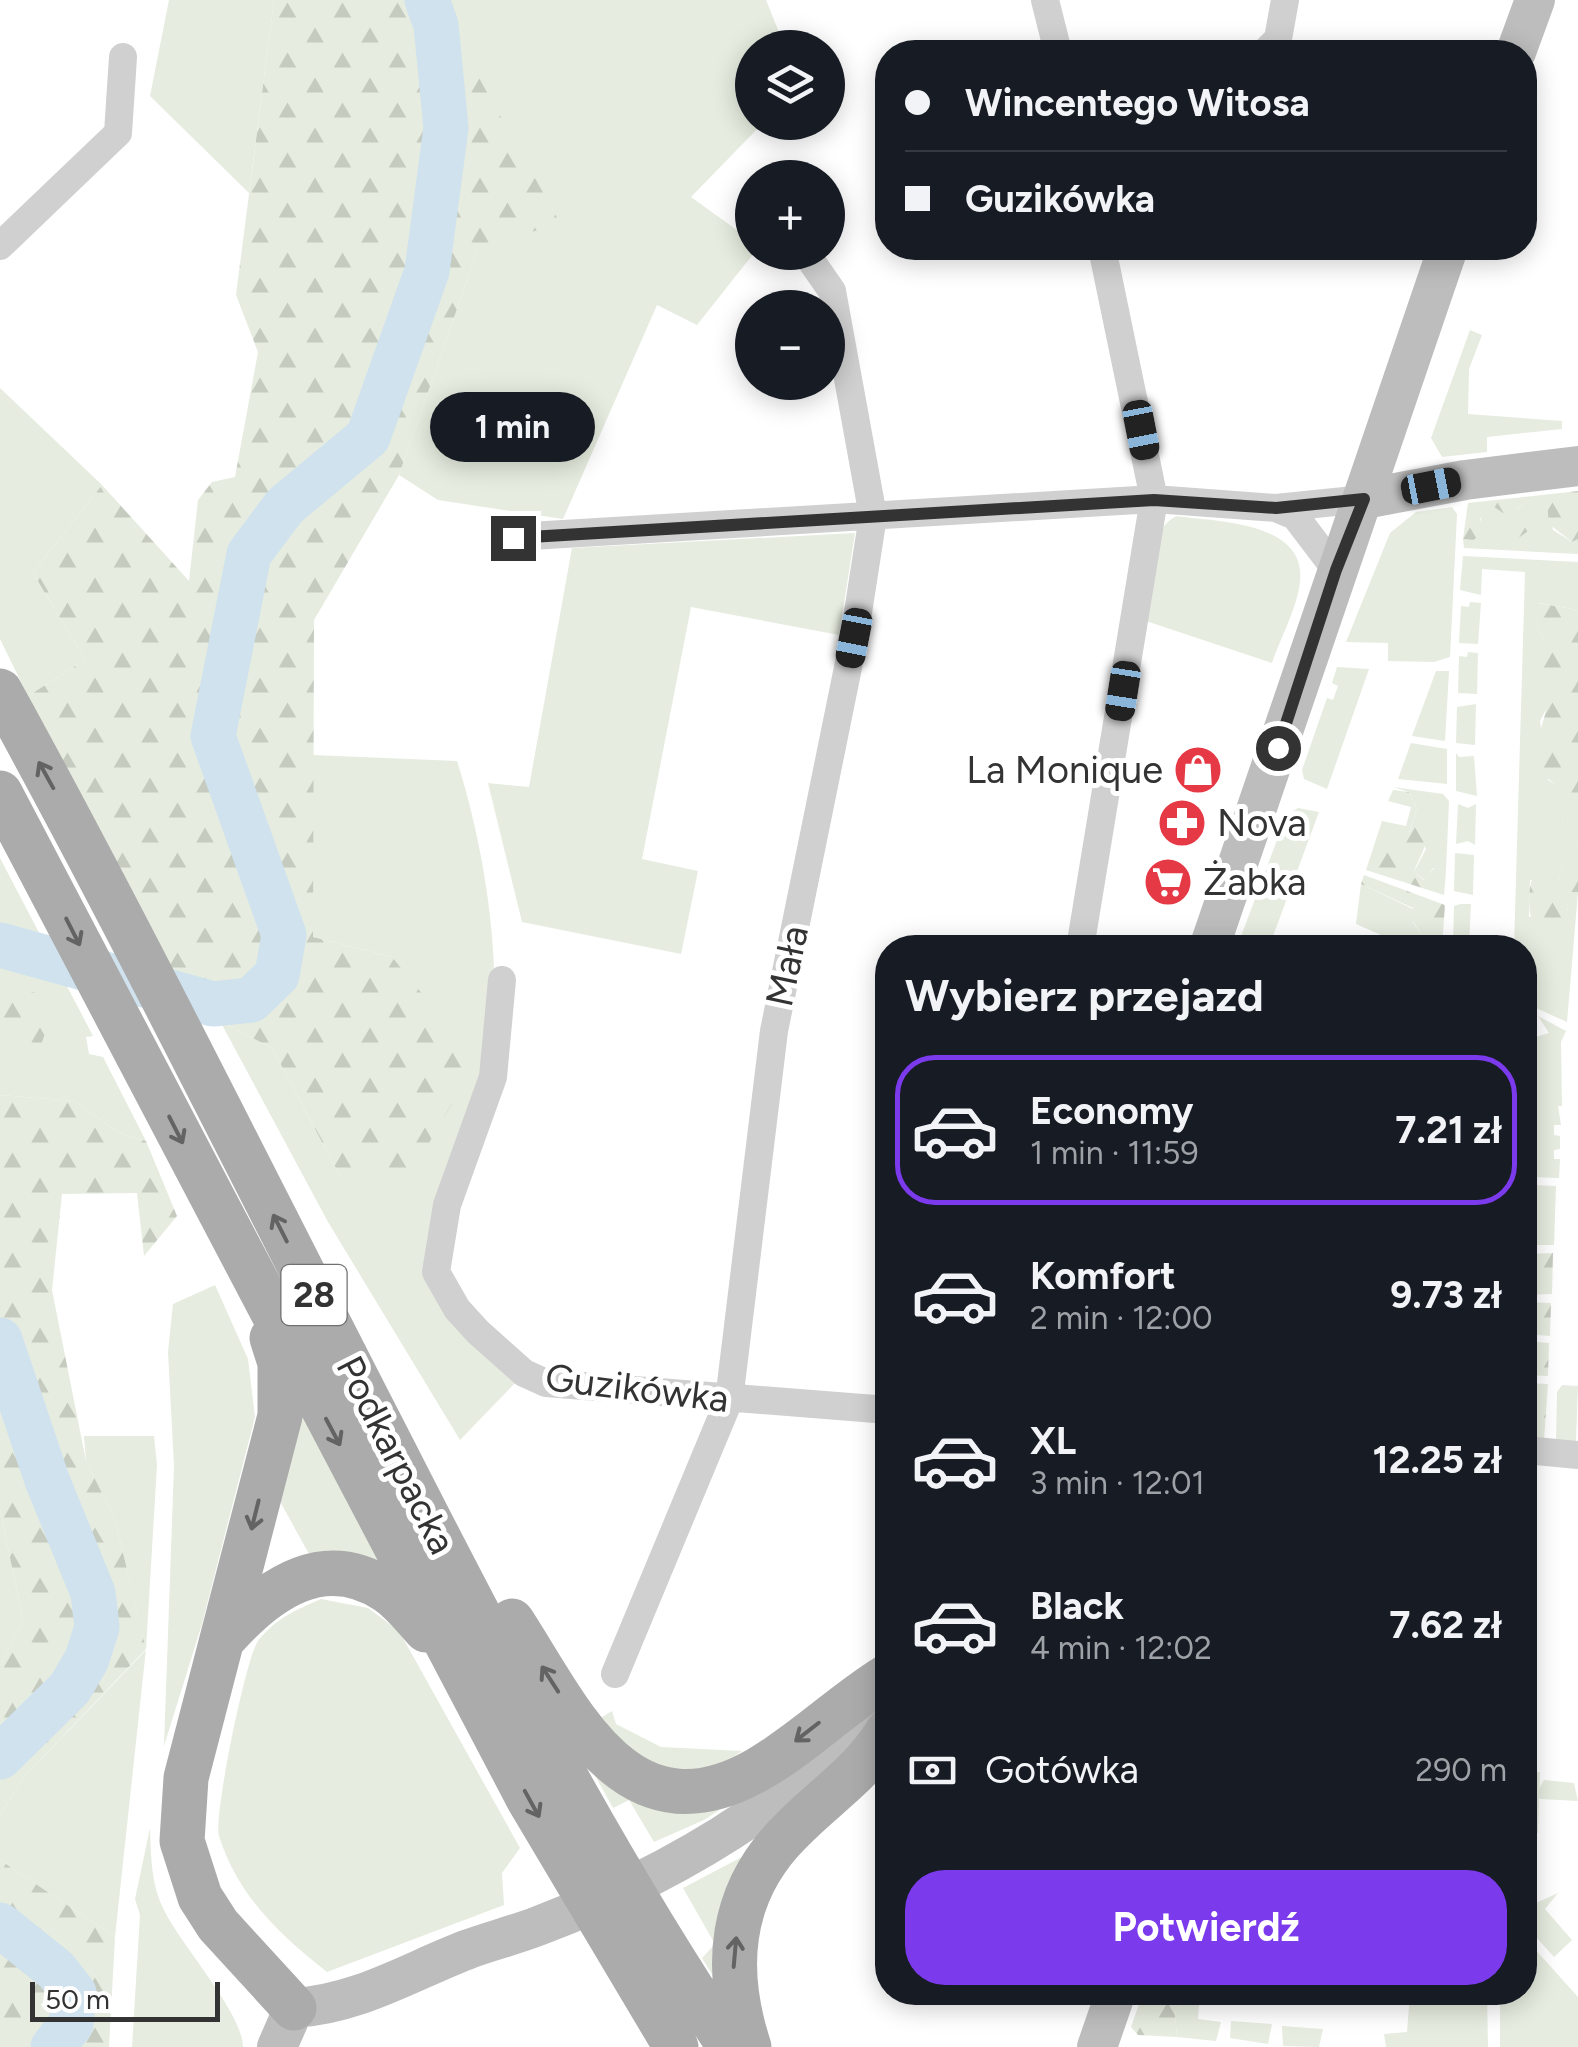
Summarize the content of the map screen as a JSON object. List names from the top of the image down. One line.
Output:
{"streets":{"main road":["28","Podkarpacka"],"street":["Mała","Guzikówka"]},"crossings":[["Mała","Guzikówka"]],"places":{"shop":["La Monique"],"pharmacy":["Nova"],"supermarket":["Żabka"]},"scale_bar":"50 m","page":{"map_buttons":["+","−"],"banner":["Wincentego Witosa","Guzikówka"],"bubble":"1 min","heading":"Wybierz przejazd","list":[{"name":"Economy","note":"1 min · 11:59","value":"7.21 zł"},{"name":"Komfort","note":"2 min · 12:00","value":"9.73 zł"},{"name":"XL","note":"3 min · 12:01","value":"12.25 zł"},{"name":"Black","note":"4 min · 12:02","value":"7.62 zł"}],"pay":["Gotówka","290 m"],"buttons":"Potwierdź","scale":"50 m"}}
